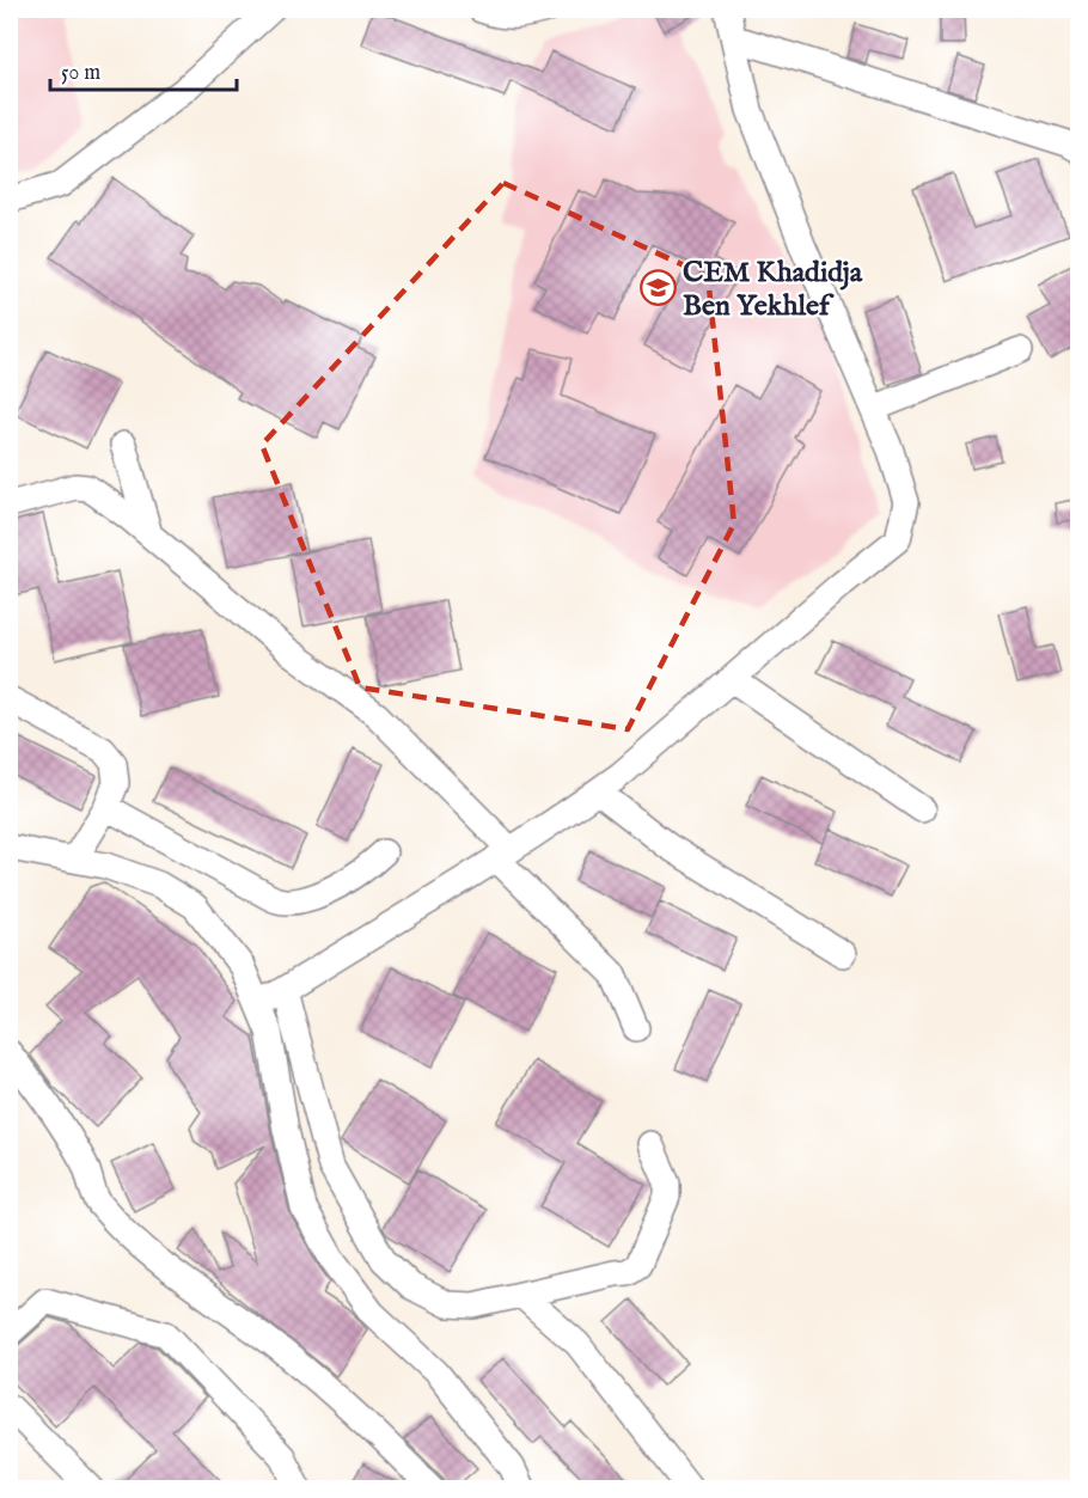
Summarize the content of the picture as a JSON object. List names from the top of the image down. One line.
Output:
{"places":{"school or university":["CEM Khadidja Ben Yekhlef"]},"scale_bar":"50 m"}
